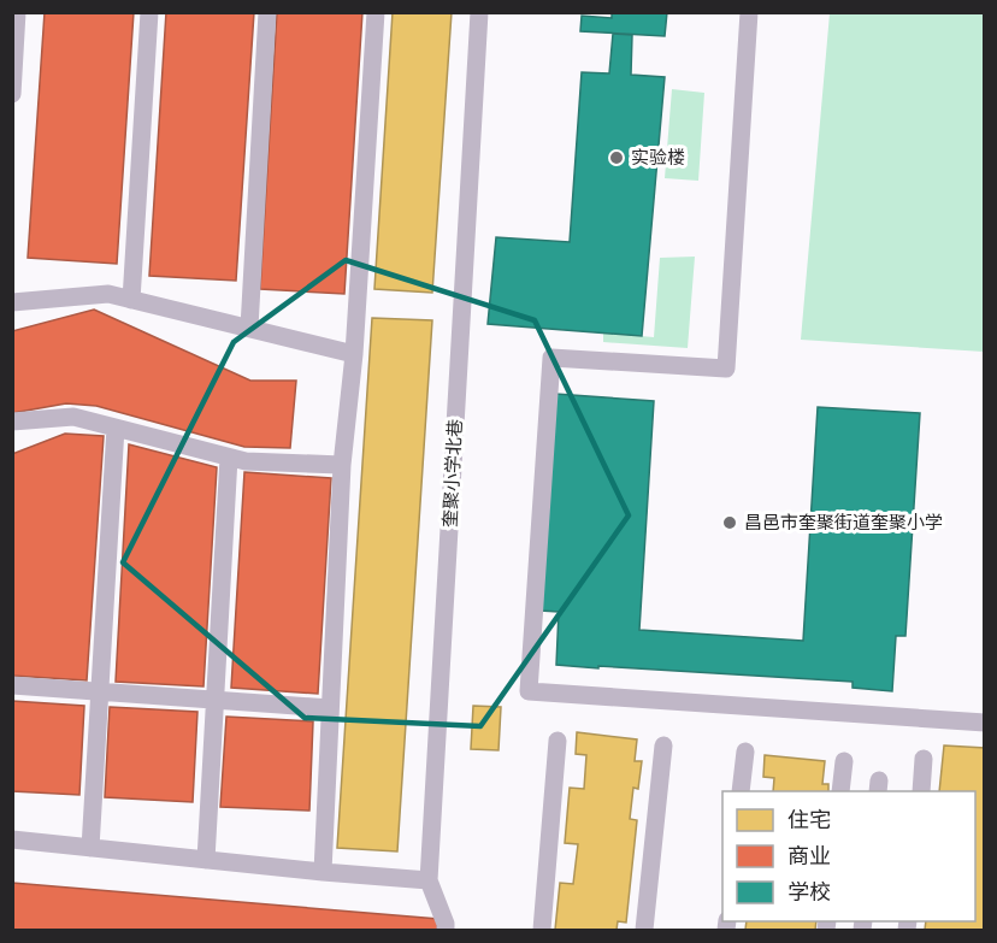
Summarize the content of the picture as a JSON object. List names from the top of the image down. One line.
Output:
{"streets":{"lane":["奎聚小学北巷"]},"places":["实验楼","昌邑市奎聚街道奎聚小学"],"legend":["住宅","商业","学校"]}
